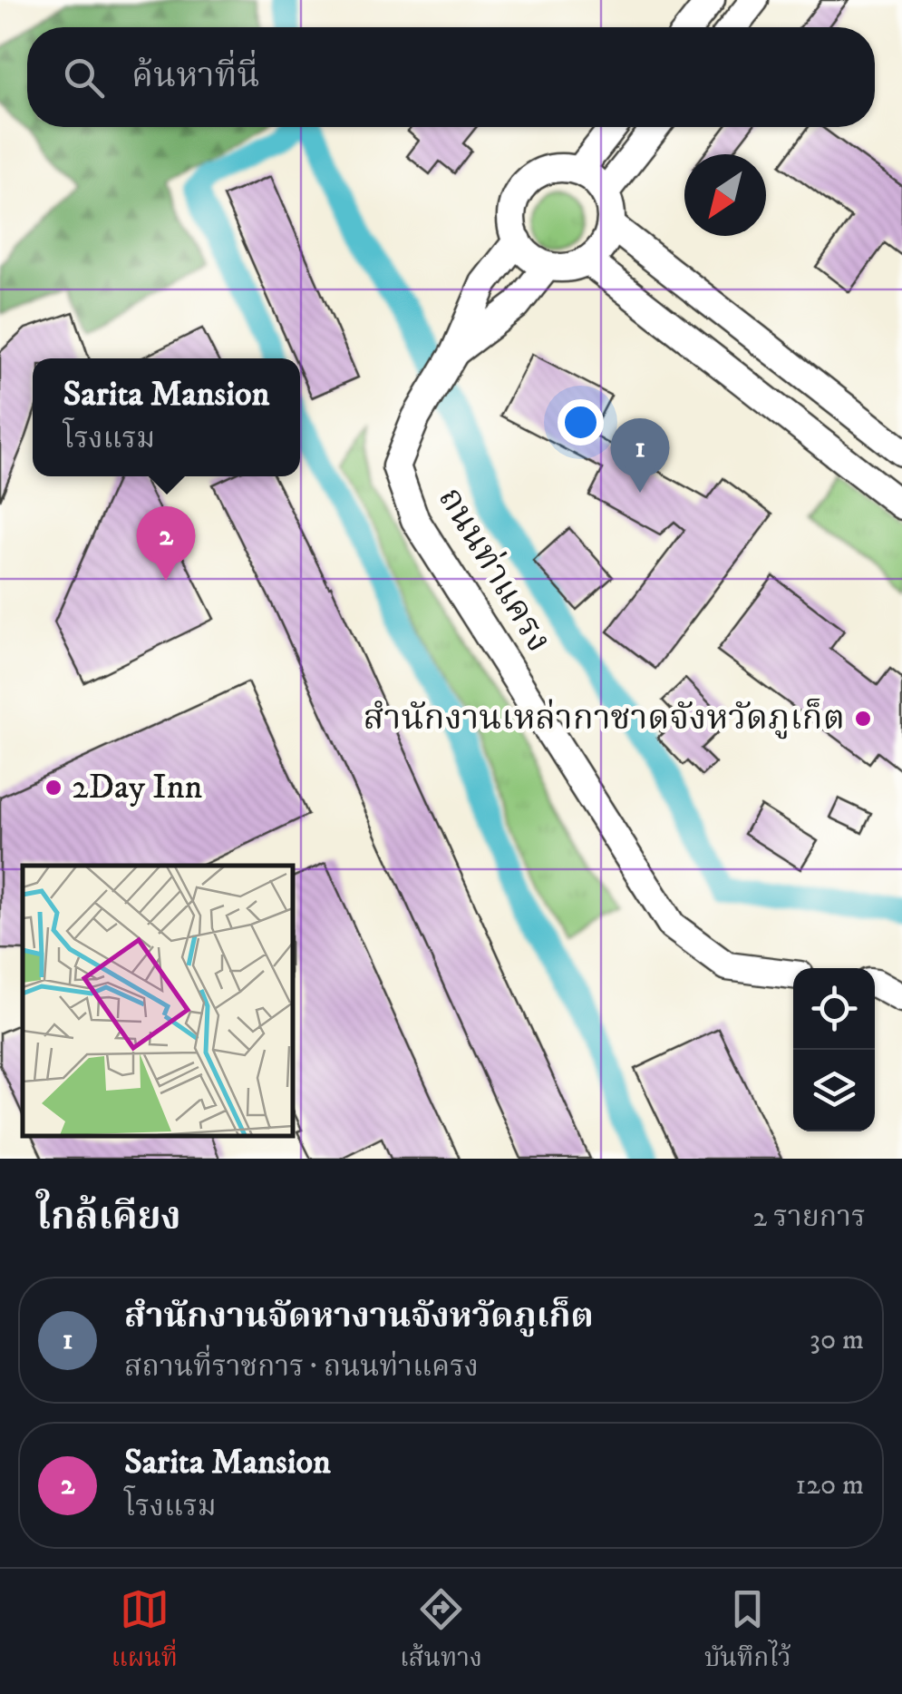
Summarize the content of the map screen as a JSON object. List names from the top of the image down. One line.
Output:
{"streets":{"street":["ถนนท่าแครง"]},"places":["สำนักงานเหล่ากาชาดจังหวัดภูเก็ต","2Day Inn"],"north":"bottom left","page":{"search":"ค้นหาที่นี่","popup":["Sarita Mansion","โรงแรม"],"pins":["1","2"],"heading":["ใกล้เคียง","2 รายการ"],"list":[{"mark":"1","name":"สำนักงานจัดหางานจังหวัดภูเก็ต","note":"สถานที่ราชการ · ถนนท่าแครง","value":"30 m"},{"mark":"2","name":"Sarita Mansion","note":"โรงแรม","value":"120 m"}],"nav":["แผนที่","เส้นทาง","บันทึกไว้"]}}
